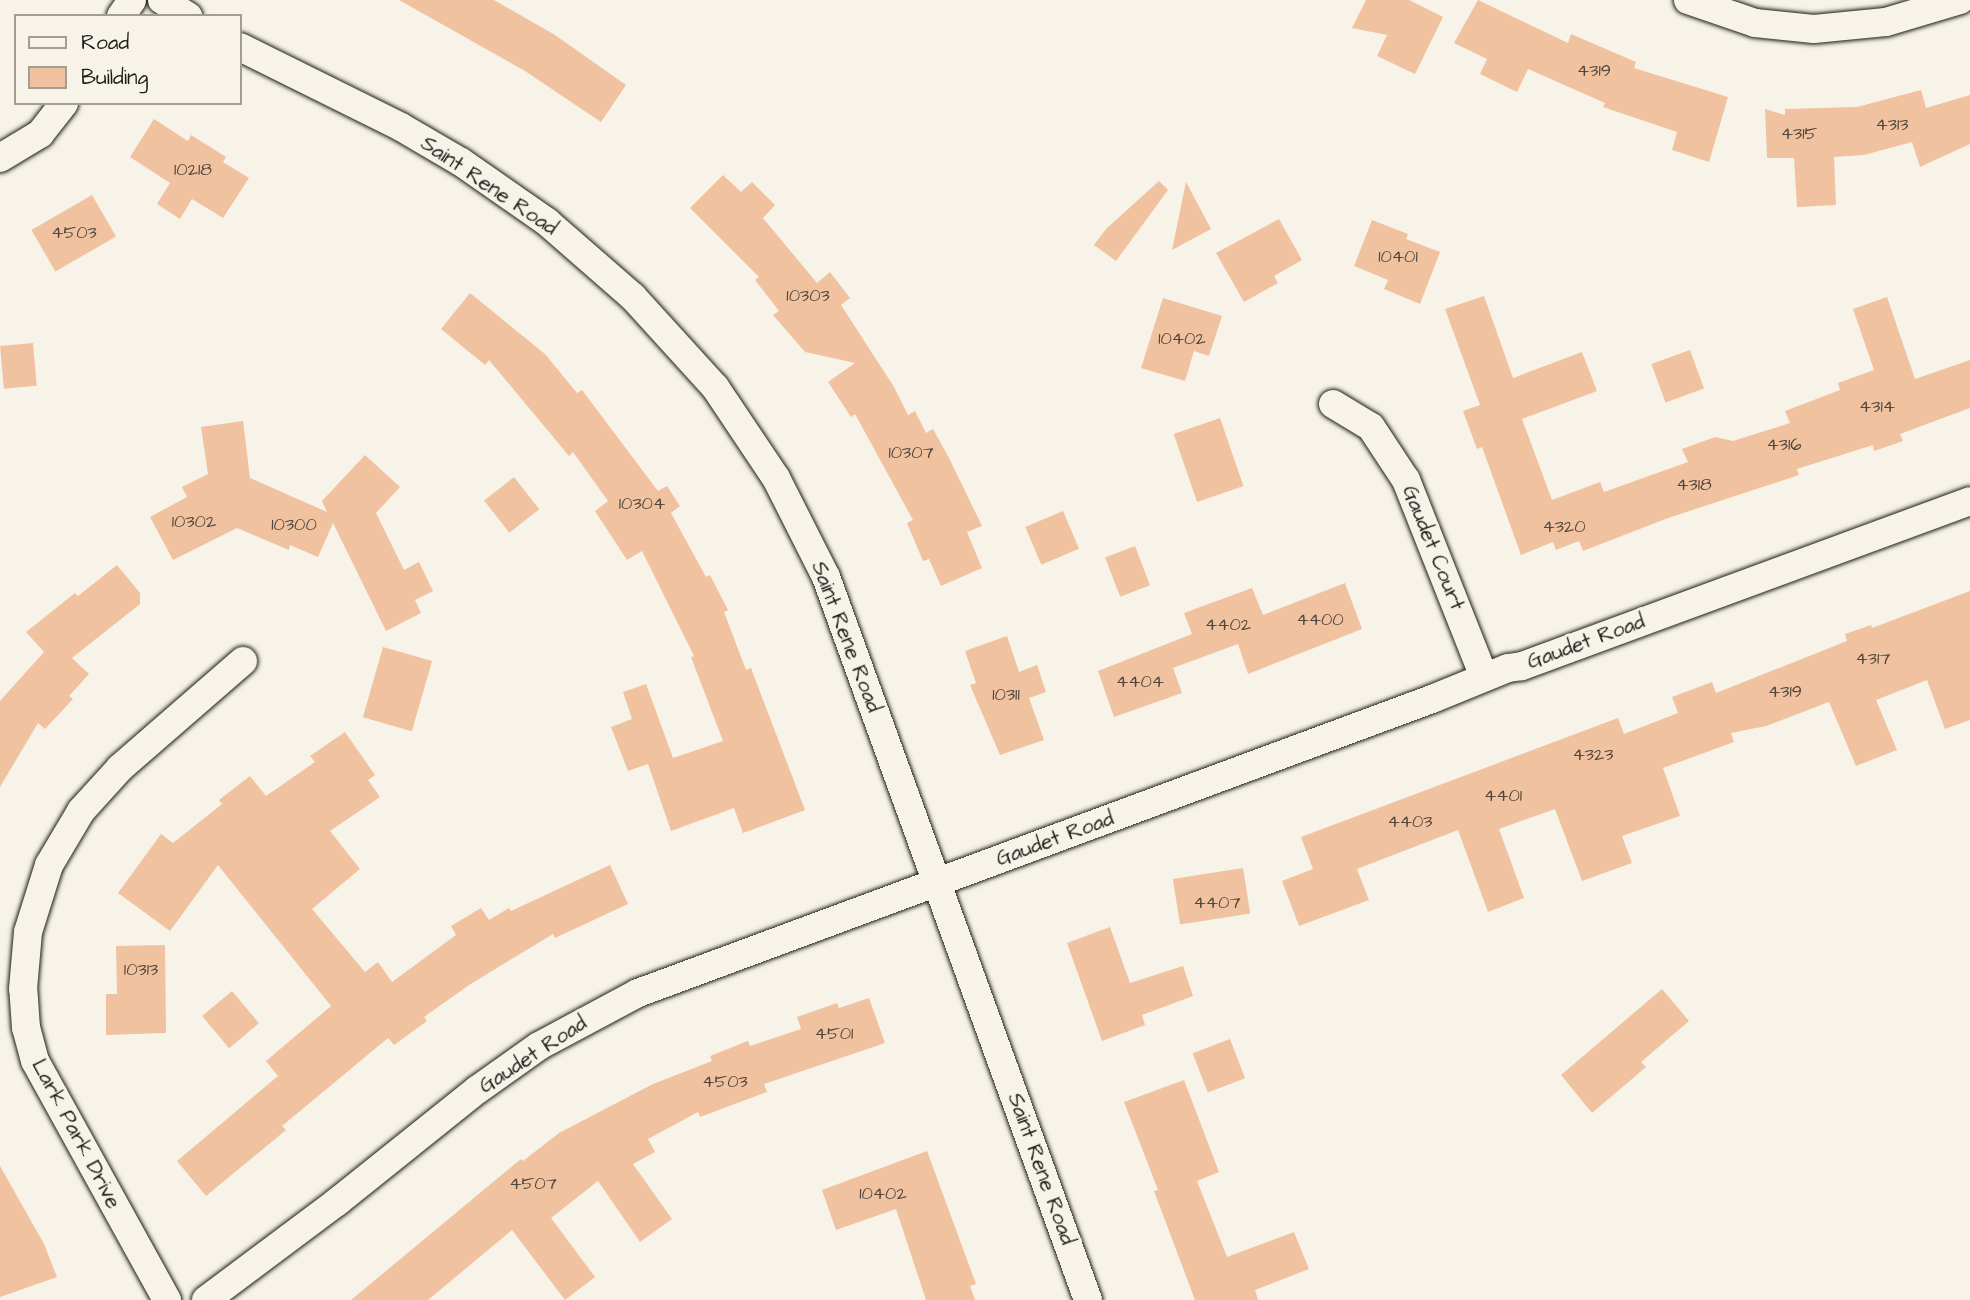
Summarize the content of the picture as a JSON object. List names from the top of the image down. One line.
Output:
{"streets":{"street":["Saint Rene Road","Gaudet Court","Gaudet Road","Lark Park Drive"]},"crossings":[["Saint Rene Road","Gaudet Road"],["Gaudet Court","Gaudet Road"]],"house_numbers":["4319","4313","4315","10218","4503","10401","10303","10402","4314","4316","10307","4318","10304","10302","10300","4320","4400","4402","4317","4404","4319","10311","4323","4401","4403","4407","10313","4501","4503","4507","10402"],"legend":["Road","Building"]}
